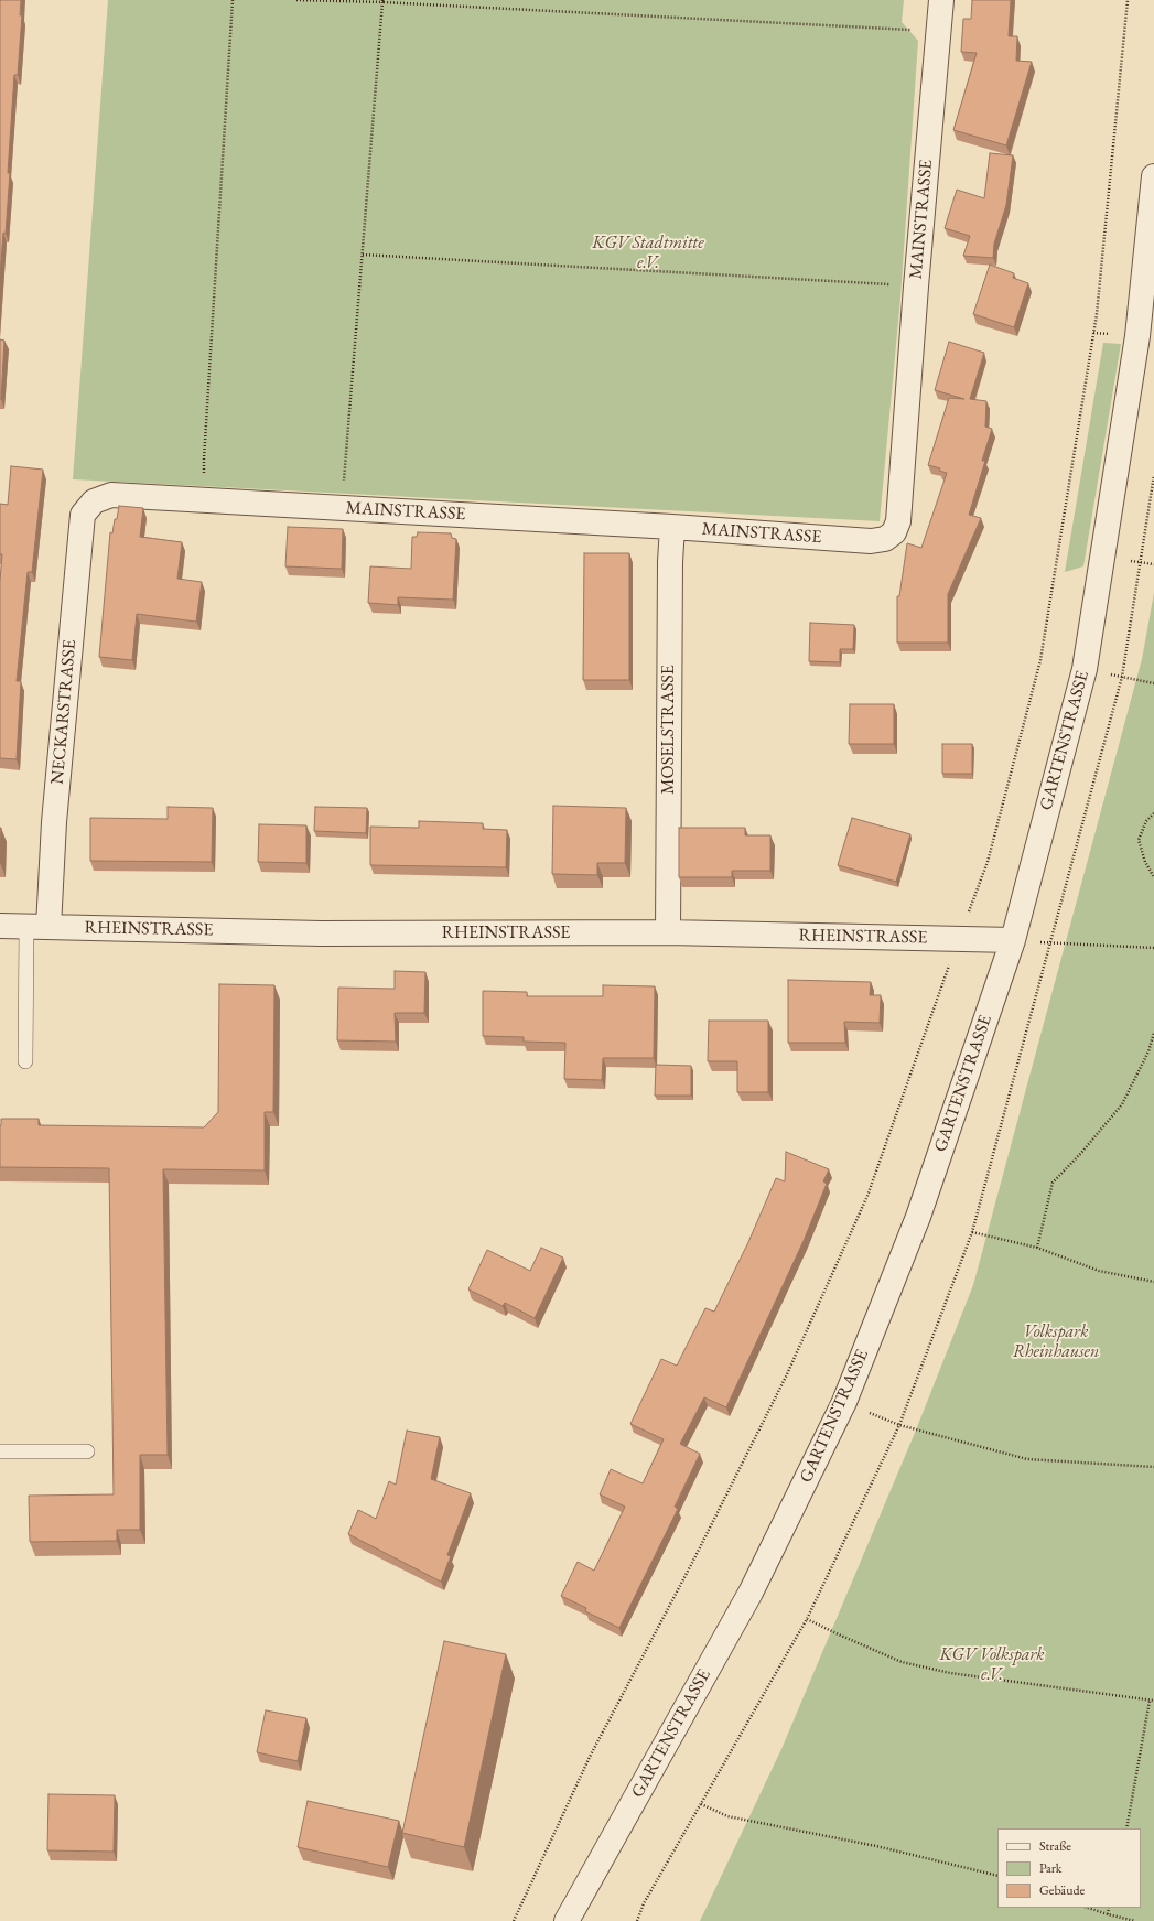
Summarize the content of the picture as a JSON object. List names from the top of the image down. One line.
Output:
{"streets":{"street":["MAINSTRASSE","NECKARSTRASSE","MOSELSTRASSE","GARTENSTRASSE","RHEINSTRASSE"]},"crossings":[["MAINSTRASSE","NECKARSTRASSE"],["MAINSTRASSE","MOSELSTRASSE"],["NECKARSTRASSE","RHEINSTRASSE"],["MOSELSTRASSE","RHEINSTRASSE"],["GARTENSTRASSE","RHEINSTRASSE"]],"parks":["KGV Stadtmitte e.V.","Volkspark Rheinhausen","KGV Volkspark e.V."],"legend":["Straße","Park","Gebäude"]}
